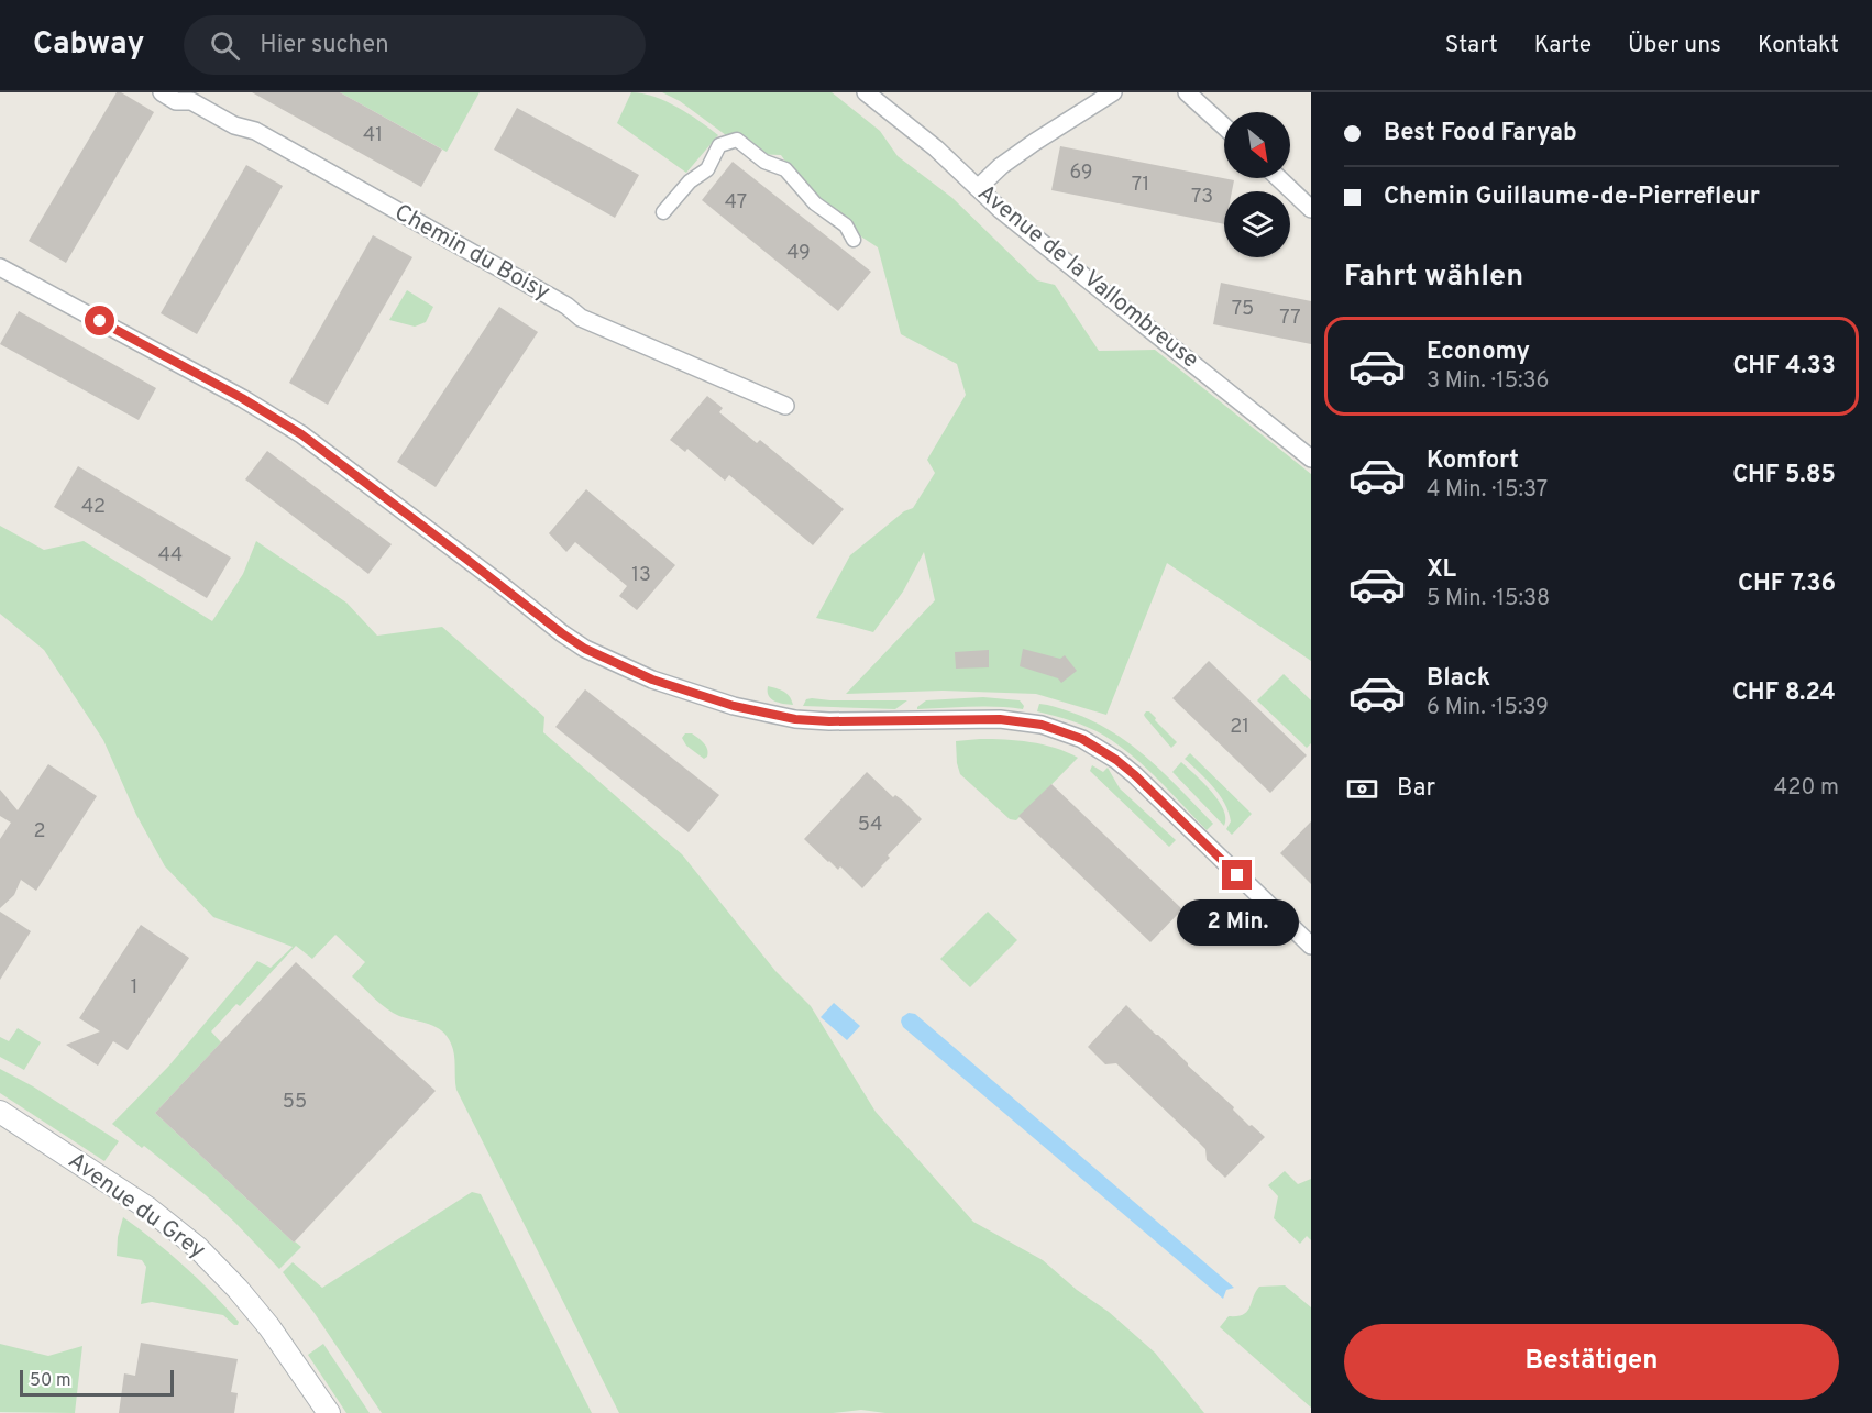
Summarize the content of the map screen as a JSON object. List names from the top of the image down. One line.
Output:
{"streets":{"street":["Chemin du Boisy","Avenue de la Vallombreuse","Avenue du Grey"]},"house_numbers":["41","69","71","73","47","49","75","77","42","44","13","21","54","2","1","55"],"scale_bar":"50 m","north":"bottom right","page":{"header":"Cabway","search":"Hier suchen","nav":["Start","Karte","Über uns","Kontakt"],"banner":["Best Food Faryab","Chemin Guillaume-de-Pierrefleur"],"heading":"Fahrt wählen","list":[{"name":"Economy","note":"3 Min. · 15:36","value":"CHF 4.33"},{"name":"Komfort","note":"4 Min. · 15:37","value":"CHF 5.85"},{"name":"XL","note":"5 Min. · 15:38","value":"CHF 7.36"},{"name":"Black","note":"6 Min. · 15:39","value":"CHF 8.24"}],"pay":["Bar","420 m"],"bubble":"2 Min.","buttons":"Bestätigen","scale":"50 m"}}
